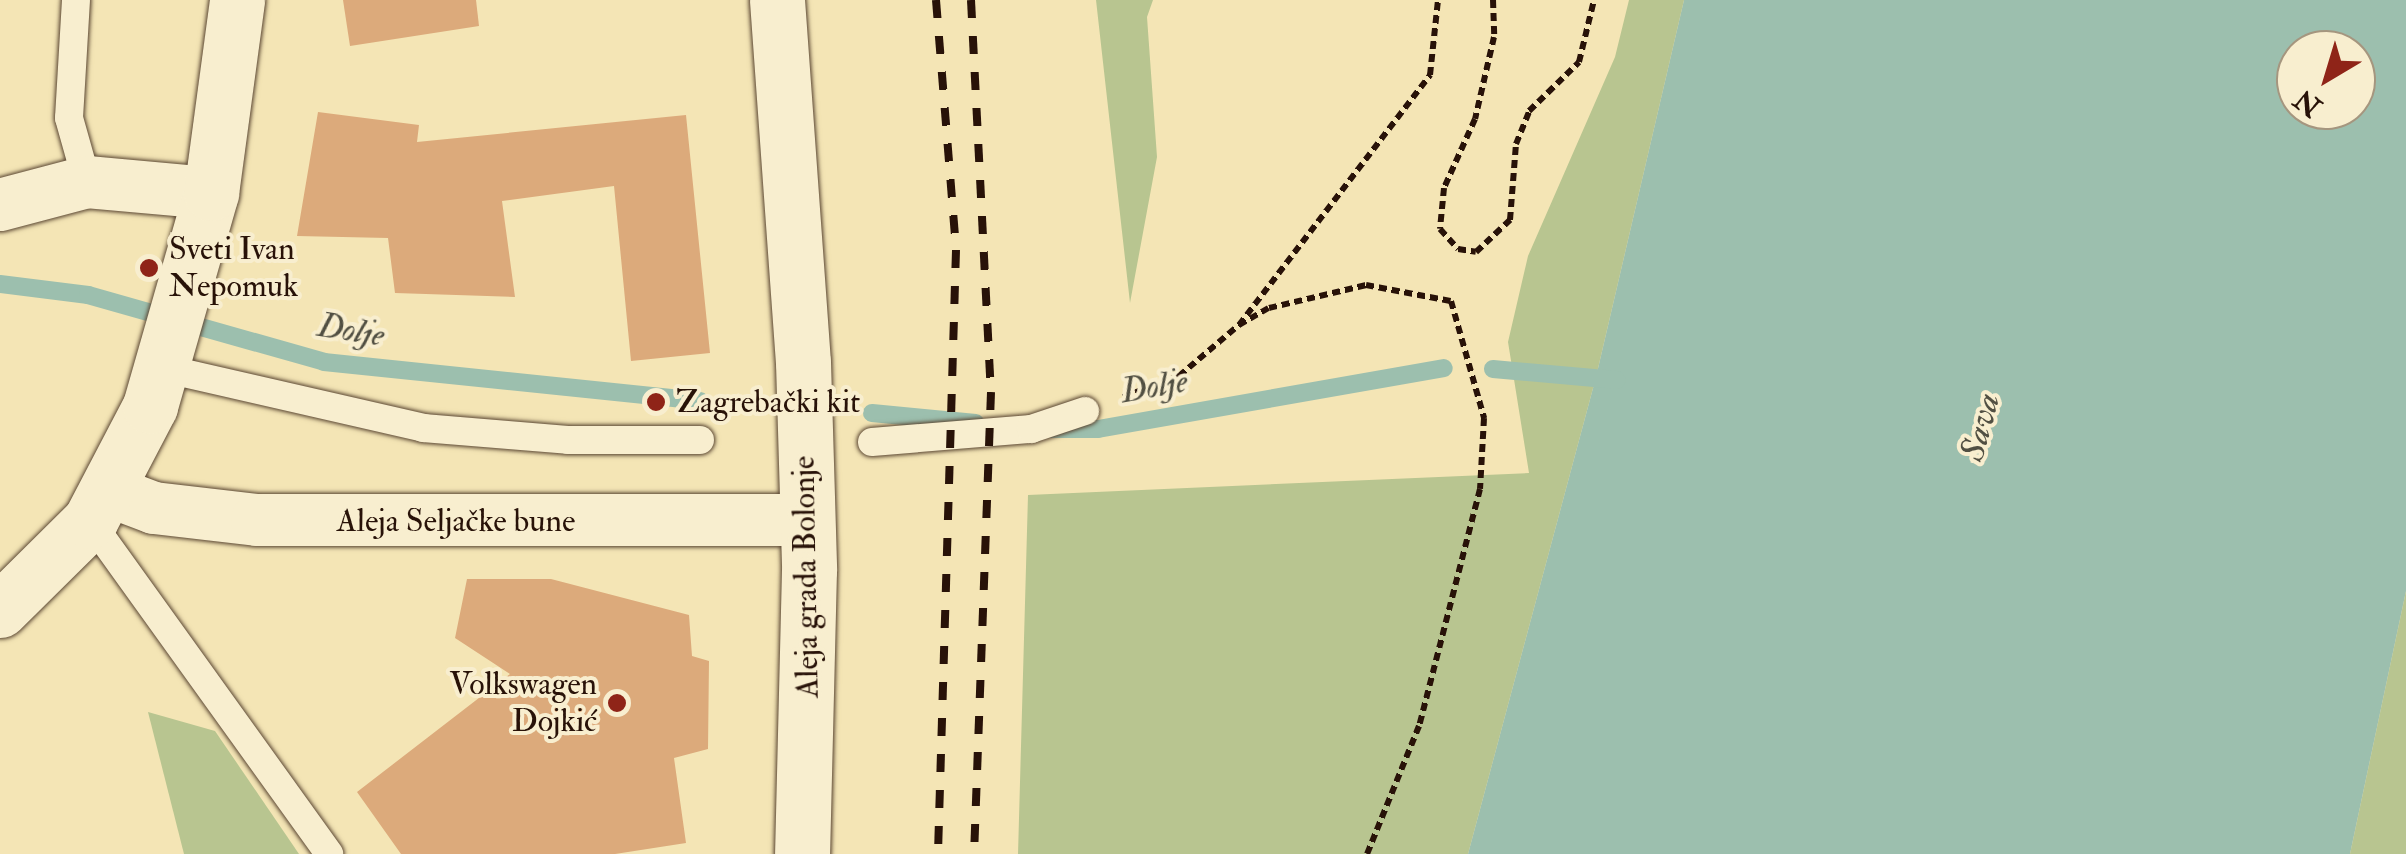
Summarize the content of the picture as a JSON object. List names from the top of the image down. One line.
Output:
{"streets":{"main road":["Aleja grada Bolonje"],"street":["Aleja Seljačke bune"]},"crossings":[["Aleja Seljačke bune","Aleja grada Bolonje"]],"water":["Dolje","Sava"],"places":["Sveti Ivan Nepomuk","Zagrebački kit","Volkswagen Dojkić"],"north":"bottom left"}
